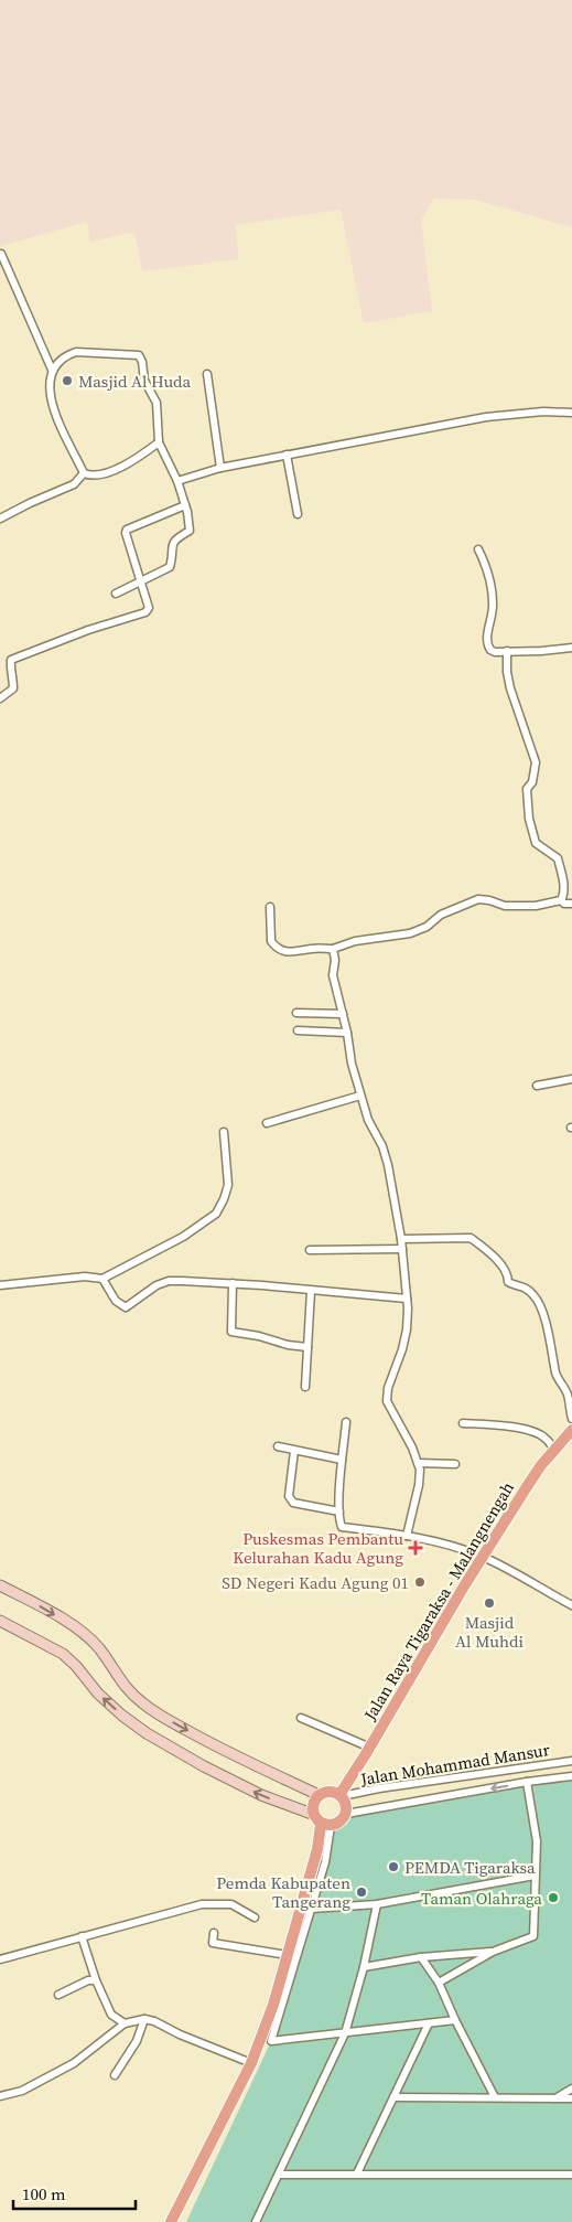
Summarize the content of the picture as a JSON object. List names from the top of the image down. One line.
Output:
{"streets":{"main road":["Jalan Raya Tigaraksa - Malangnengah"],"street":["Jalan Mohammad Mansur"]},"crossings":[["Jalan Raya Tigaraksa - Malangnengah","Jalan Mohammad Mansur"]],"places":{"other":["Masjid Al Huda","SD Negeri Kadu Agung 01","Masjid Al Muhdi","PEMDA Tigaraksa","Pemda Kabupaten Tangerang","Taman Olahraga"],"health":["Puskesmas Pembantu Kelurahan Kadu Agung"]},"scale_bar":"100 m"}
